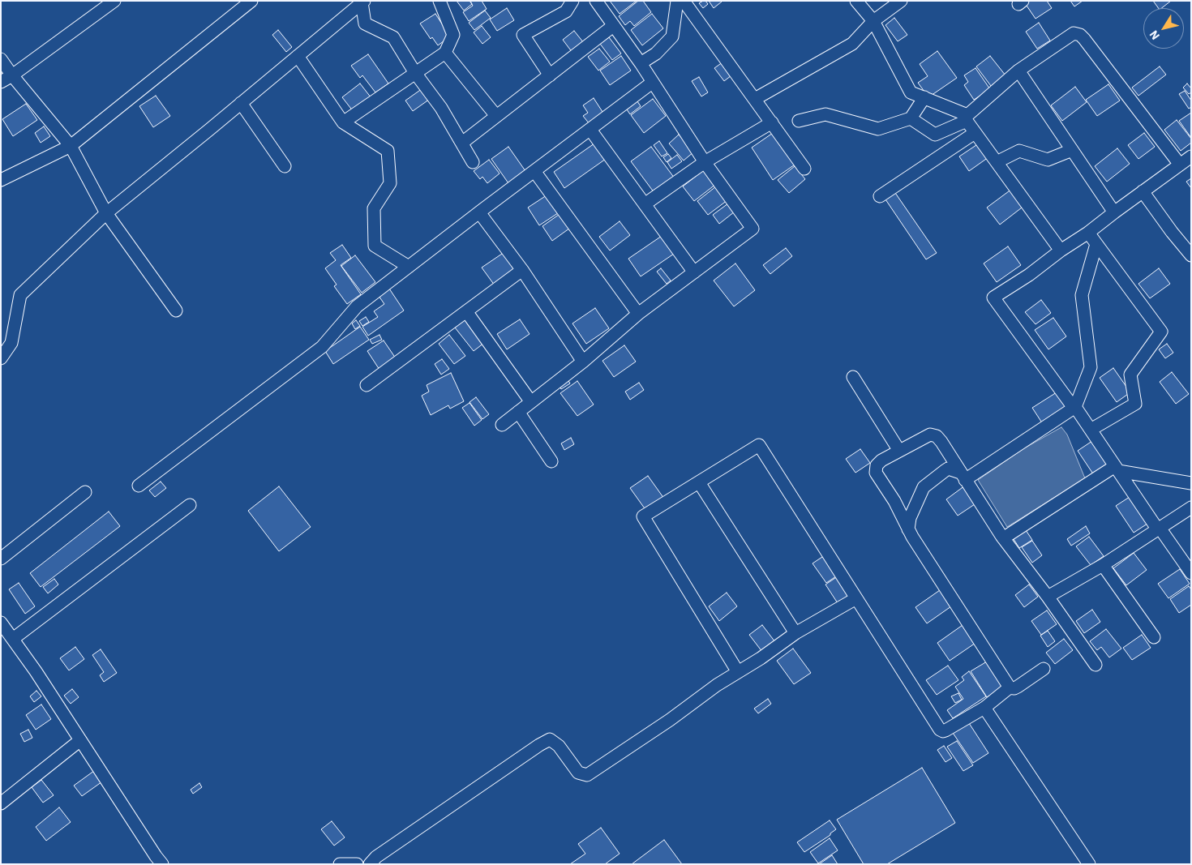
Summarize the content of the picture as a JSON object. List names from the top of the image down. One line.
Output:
{"north":"bottom left"}
